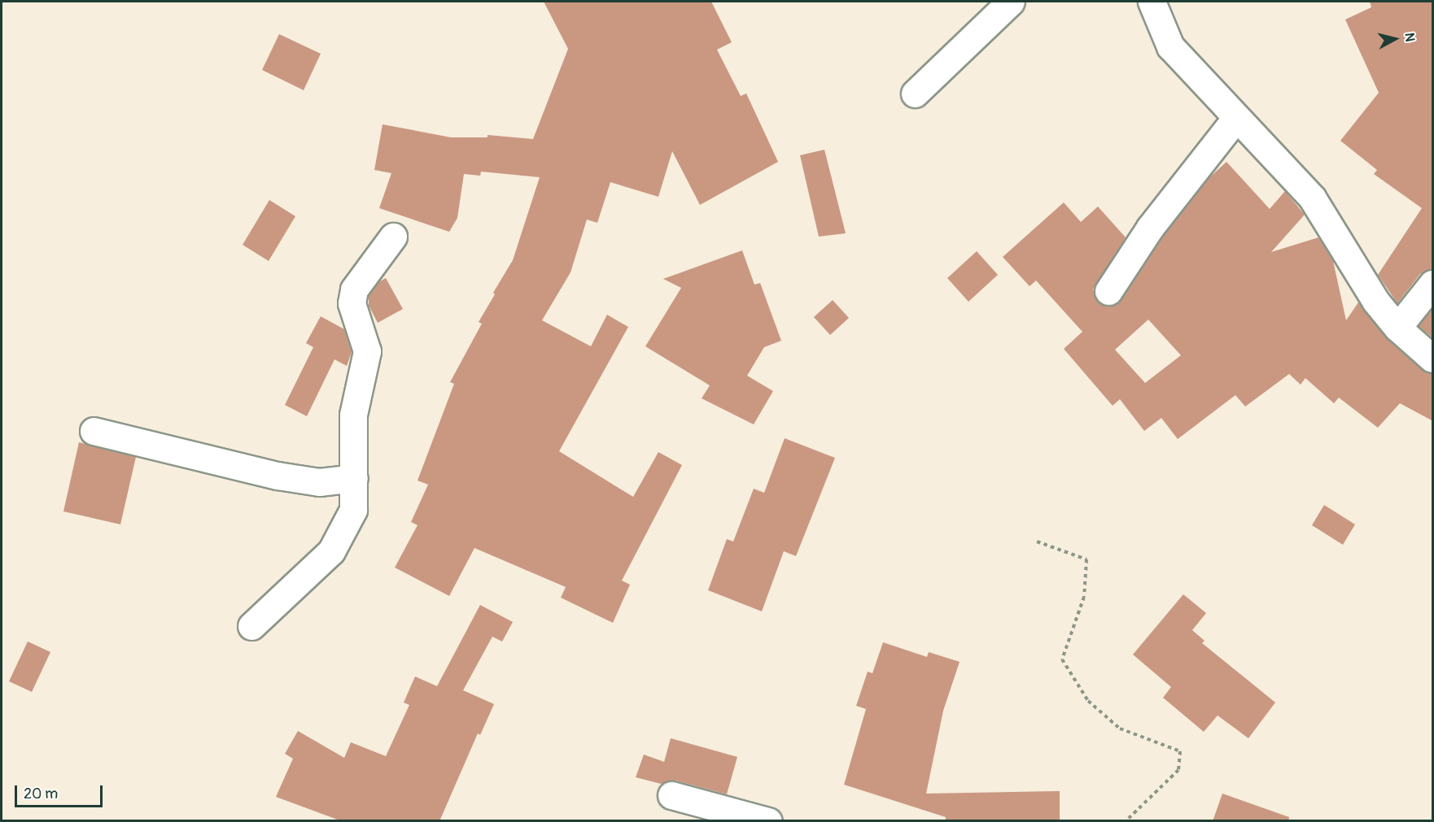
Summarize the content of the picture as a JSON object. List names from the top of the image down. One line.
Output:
{"scale_bar":"20 m","north":"right"}
